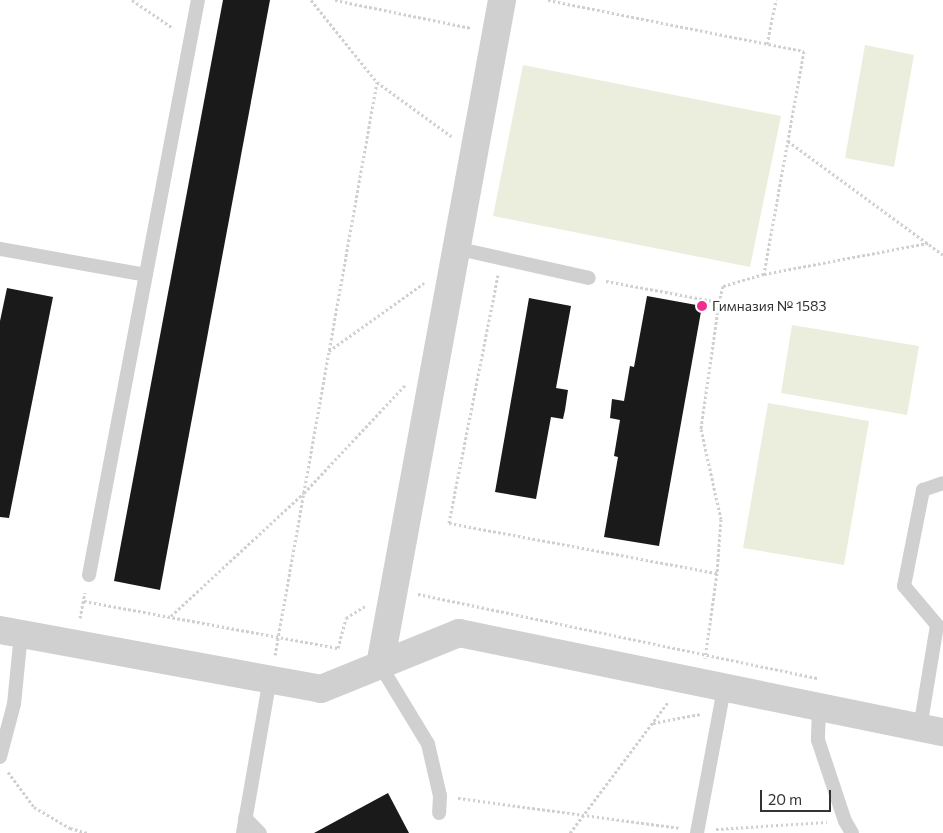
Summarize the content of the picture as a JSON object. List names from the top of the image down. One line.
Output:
{"places":["Гимназия № 1583"],"scale_bar":"20 m"}
